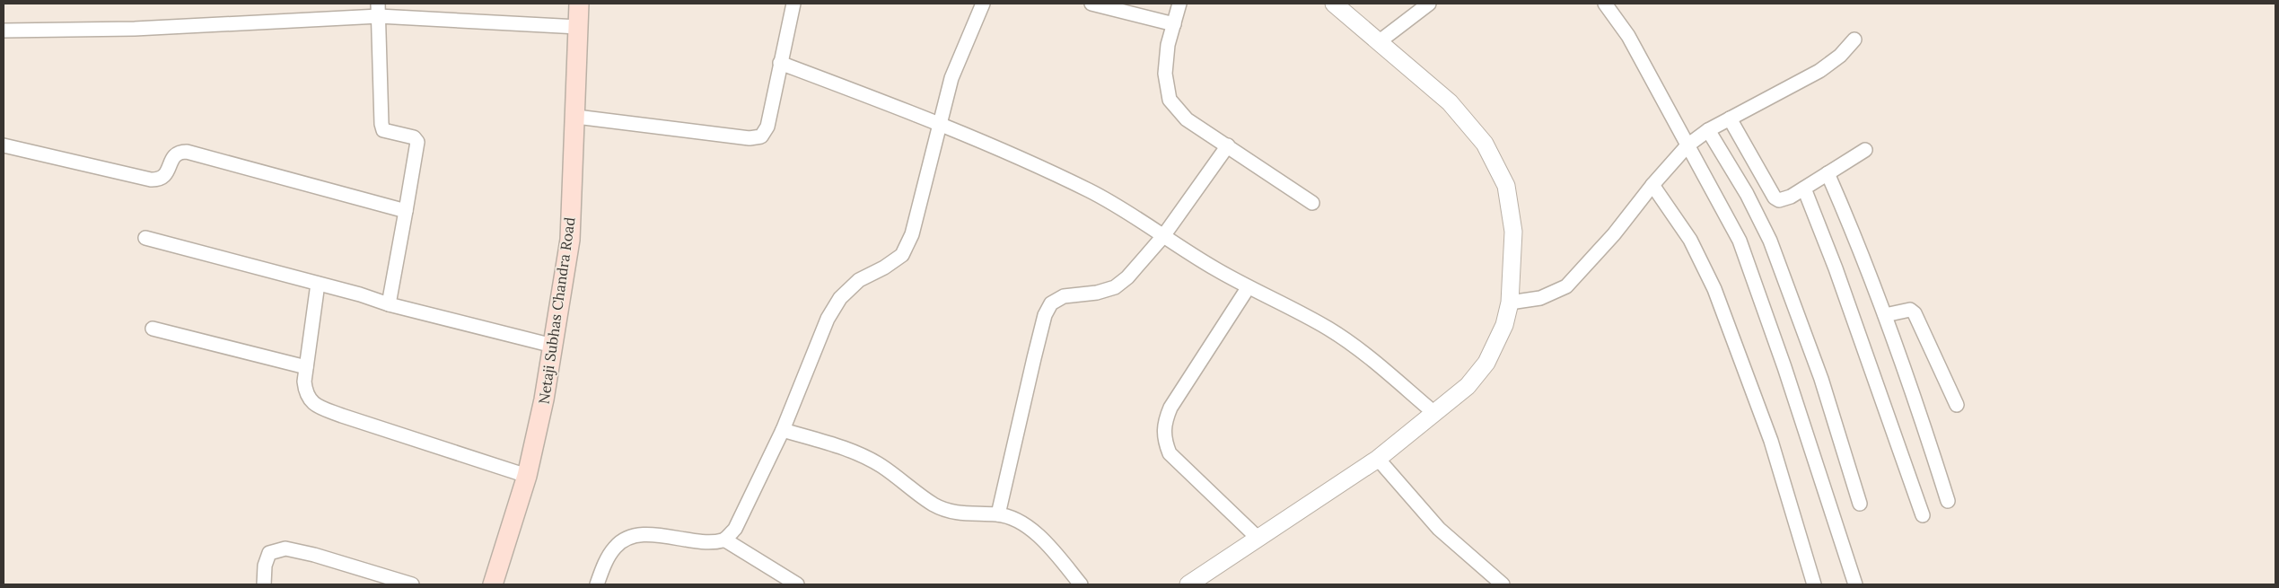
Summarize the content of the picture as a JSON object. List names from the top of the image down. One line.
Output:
{"streets":{"main road":["Netaji Subhas Chandra Road"]}}
